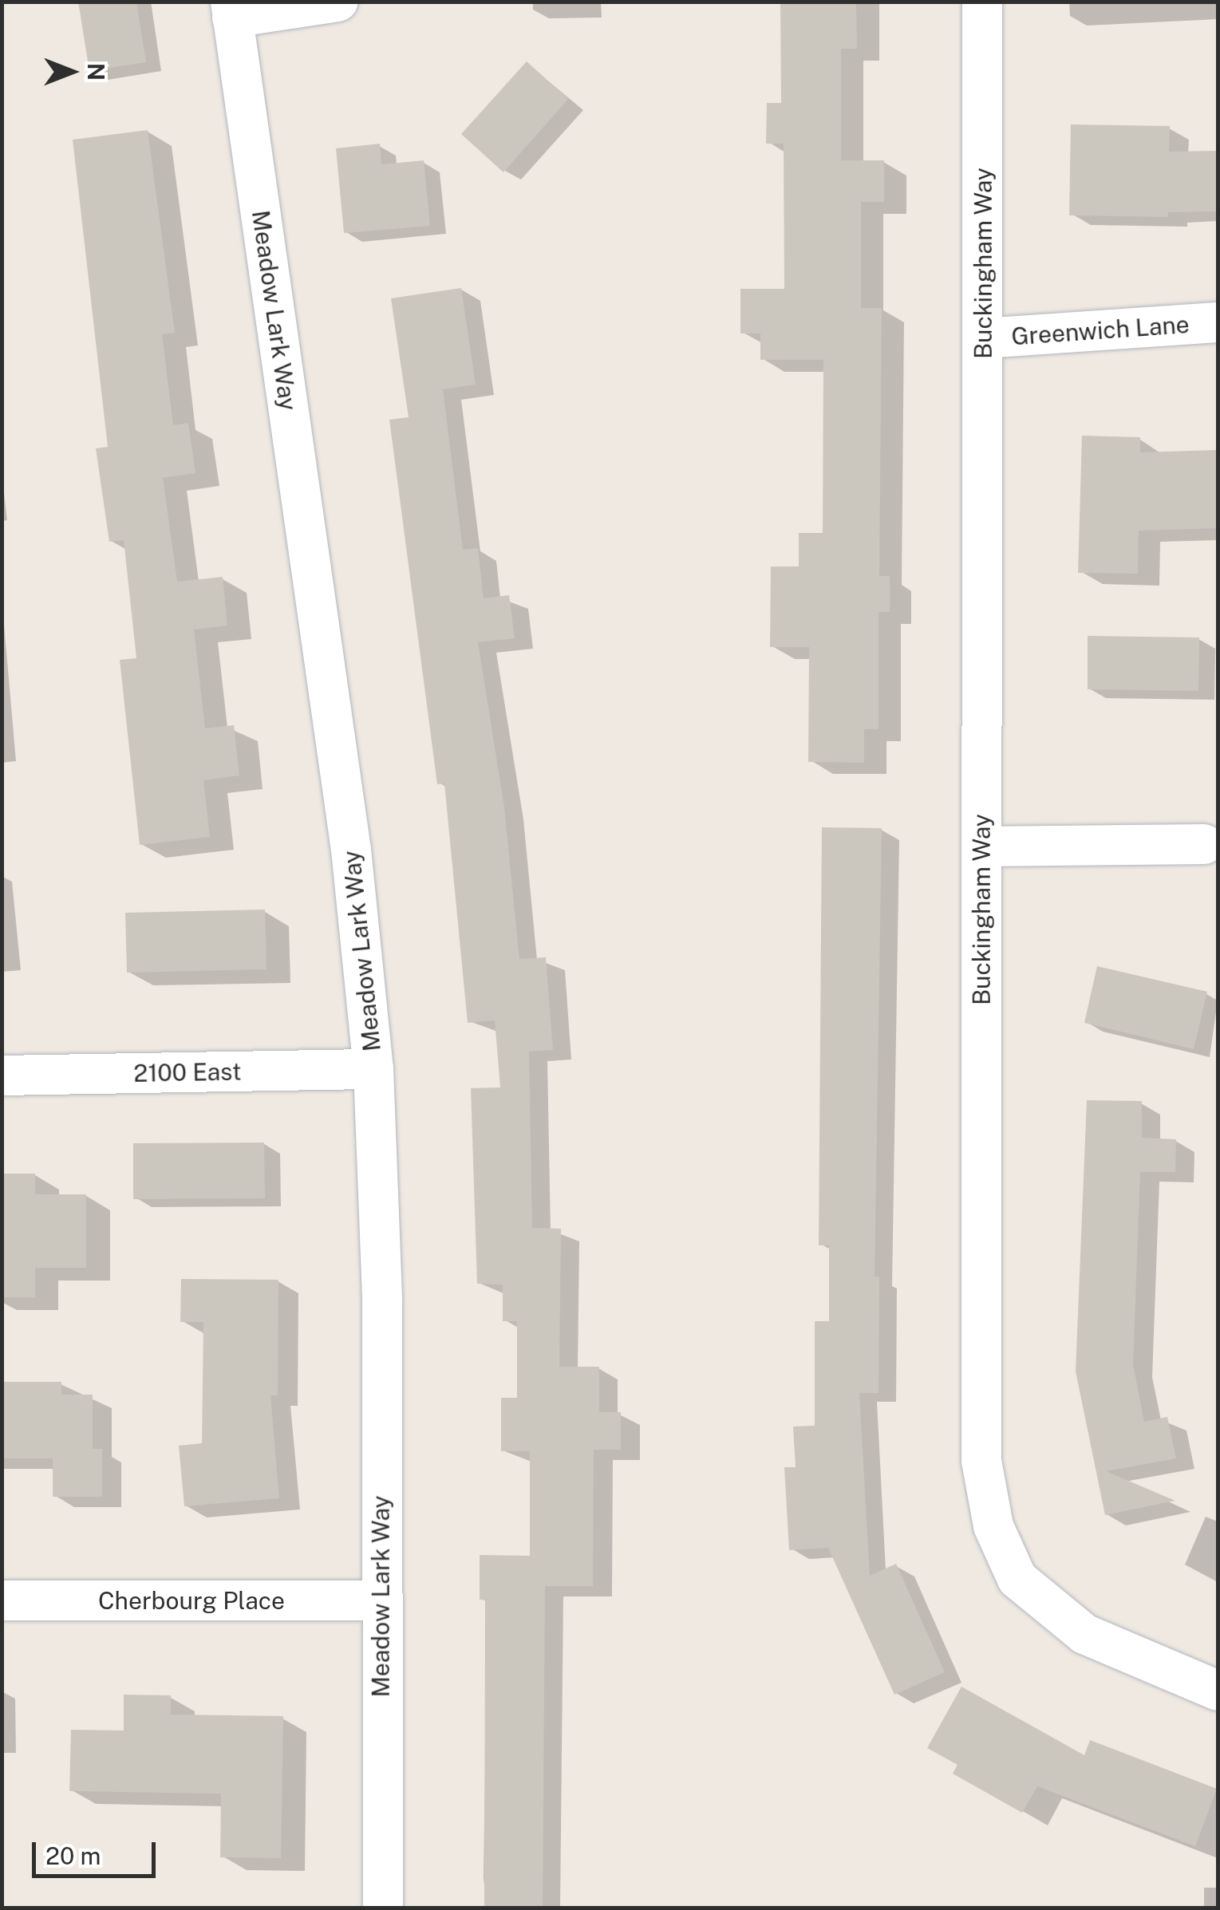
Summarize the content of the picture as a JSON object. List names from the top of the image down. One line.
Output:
{"streets":{"street":["Buckingham Way","Meadow Lark Way","Greenwich Lane","2100 East","Cherbourg Place"]},"crossings":[["Buckingham Way","Greenwich Lane"],["Meadow Lark Way","2100 East"],["Meadow Lark Way","Cherbourg Place"]],"scale_bar":"20 m","north":"right"}
